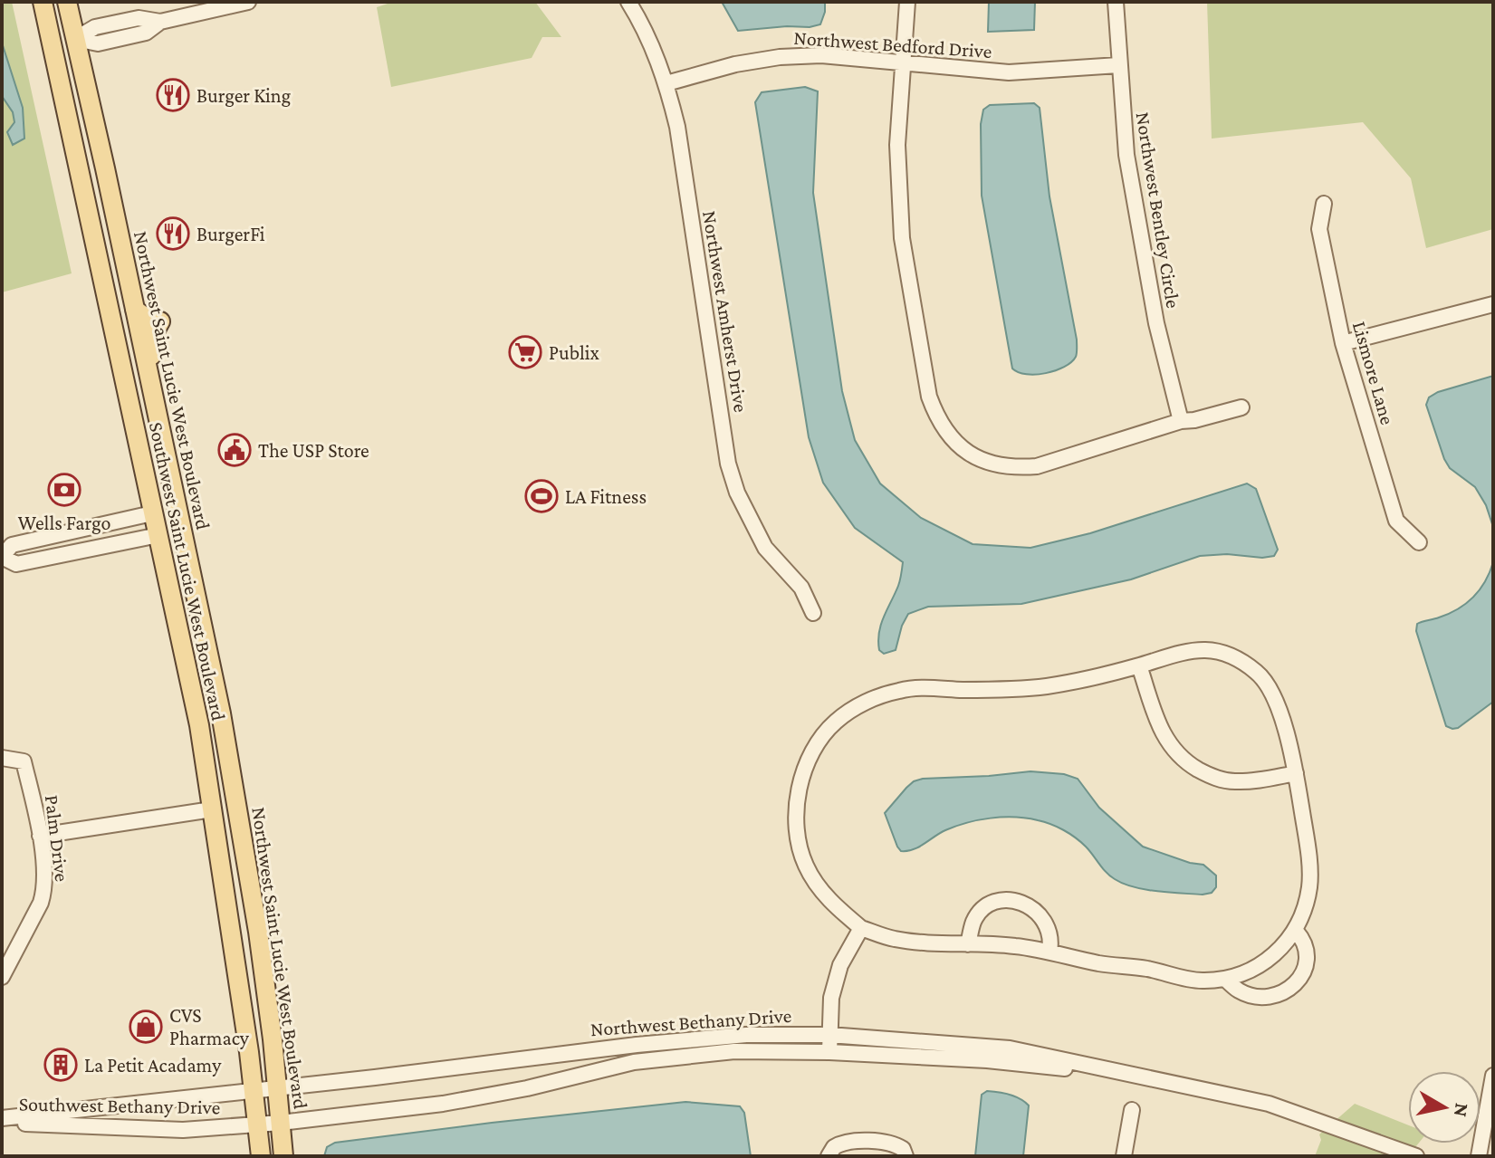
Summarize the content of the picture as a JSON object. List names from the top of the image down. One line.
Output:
{"streets":{"main road":["Northwest Saint Lucie West Boulevard","Southwest Saint Lucie West Boulevard"],"street":["Northwest Bedford Drive","Northwest Bentley Circle","Northwest Amherst Drive","Lismore Lane","Palm Drive","Northwest Bethany Drive","Southwest Bethany Drive"]},"crossings":[["Northwest Bedford Drive","Northwest Bentley Circle"],["Northwest Bedford Drive","Northwest Amherst Drive"],["Northwest Saint Lucie West Boulevard","Northwest Bethany Drive"],["Northwest Saint Lucie West Boulevard","Southwest Bethany Drive"],["Southwest Saint Lucie West Boulevard","Southwest Bethany Drive"],["Northwest Bethany Drive","Southwest Bethany Drive"]],"places":{"restaurant":["Burger King","BurgerFi"],"supermarket":["Publix"],"public building":["The USP Store"],"bank":["Wells Fargo"],"sports":["LA Fitness"],"shop":["CVS Pharmacy"],"building":["La Petit Acadamy"]},"north":"right"}
